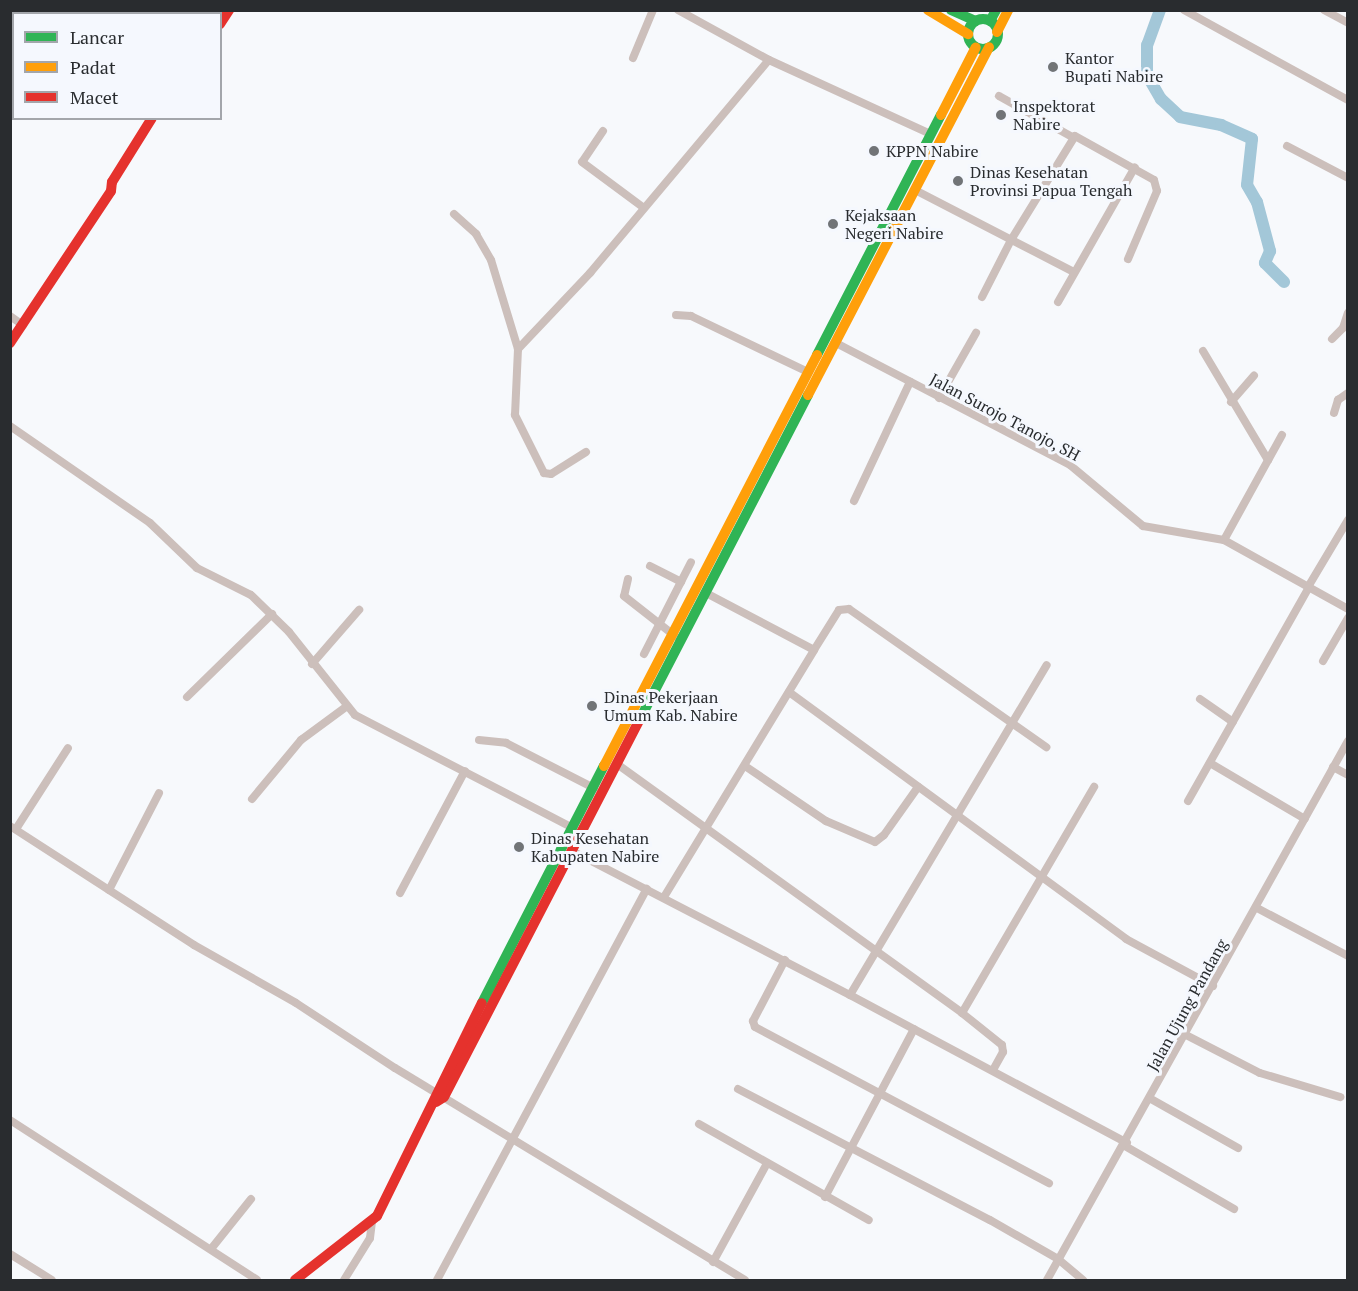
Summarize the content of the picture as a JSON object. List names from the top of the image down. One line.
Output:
{"streets":{"street":["Jalan Surojo Tanojo, SH","Jalan Ujung Pandang"]},"places":["Kantor Bupati Nabire","Inspektorat Nabire","KPPN Nabire","Dinas Kesehatan Provinsi Papua Tengah","Kejaksaan Negeri Nabire","Dinas Pekerjaan Umum Kab. Nabire","Dinas Kesehatan Kabupaten Nabire"],"legend":["Lancar","Padat","Macet"]}
